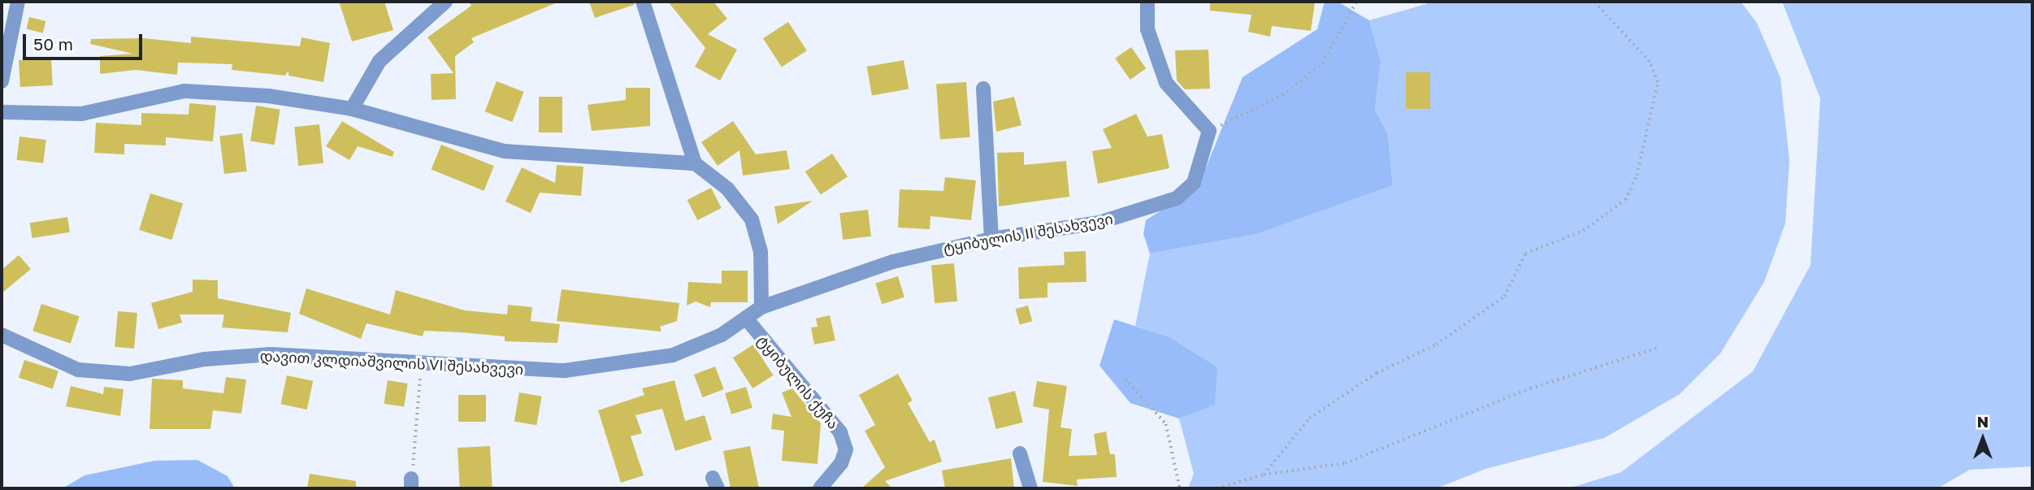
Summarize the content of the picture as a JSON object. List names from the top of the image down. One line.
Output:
{"streets":{"street":["ტყიბულის II შესახვევი","დავით კლდიაშვილის VI შესახვევი","ტყიბულის ქუჩა"]},"crossings":[["ტყიბულის II შესახვევი","ტყიბულის ქუჩა"],["დავით კლდიაშვილის VI შესახვევი","ტყიბულის ქუჩა"]],"scale_bar":"50 m","north":"top"}
